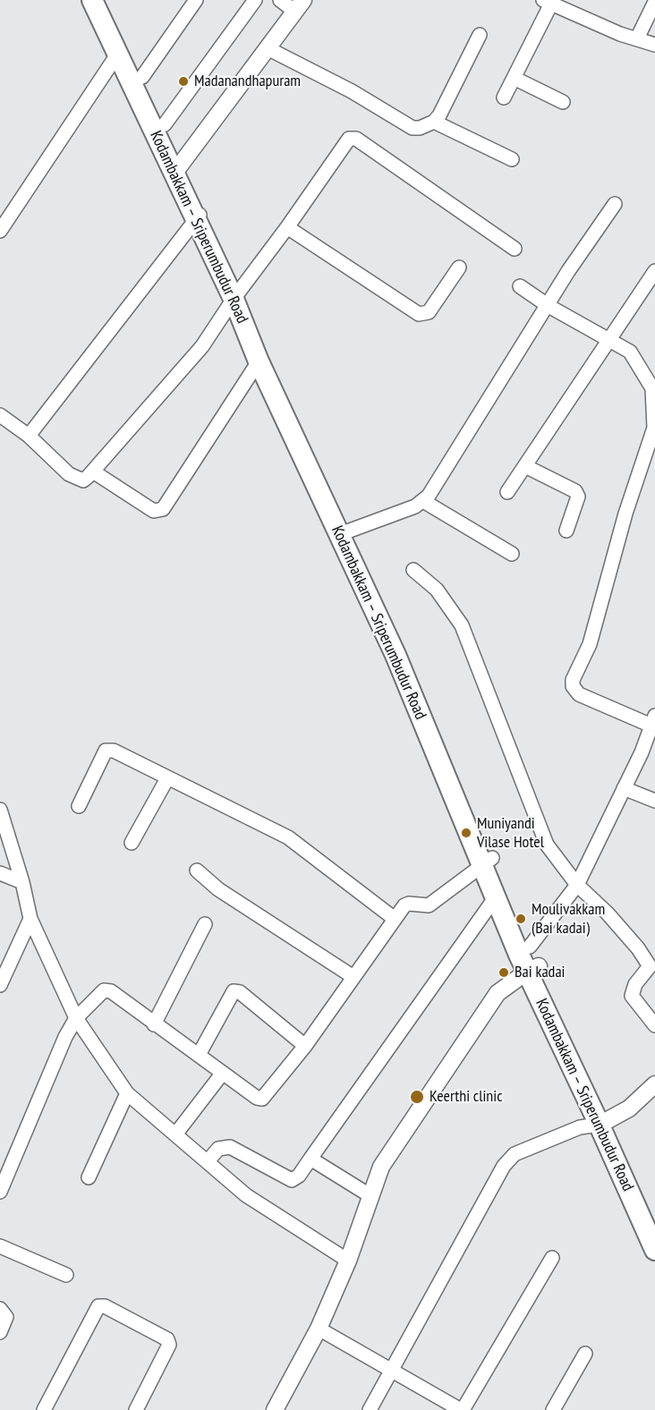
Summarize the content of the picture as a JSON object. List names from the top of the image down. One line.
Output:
{"streets":{"main road":["Kodambakkam – Sriperumbudur Road"]},"places":["Madanandhapuram","Muniyandi Vilase Hotel","Moulivakkam (Bai kadai)","Bai kadai","Keerthi clinic"]}
